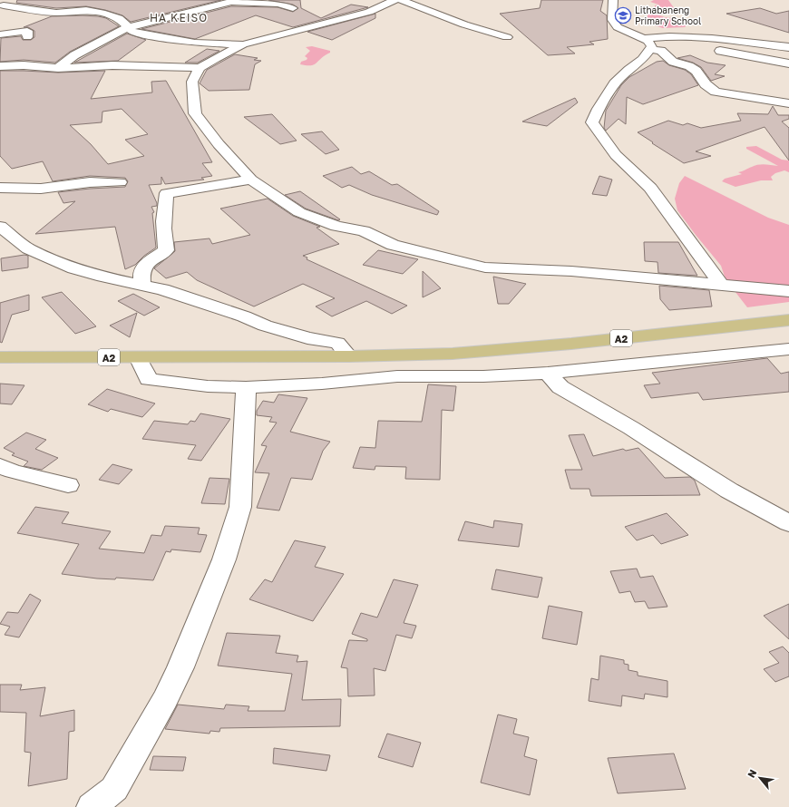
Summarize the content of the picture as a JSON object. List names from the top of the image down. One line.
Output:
{"streets":{"main road":["A2"]},"districts":["HA KEISO"],"places":{"school or university":["Lithabaneng Primary School"]},"north":"top left"}
